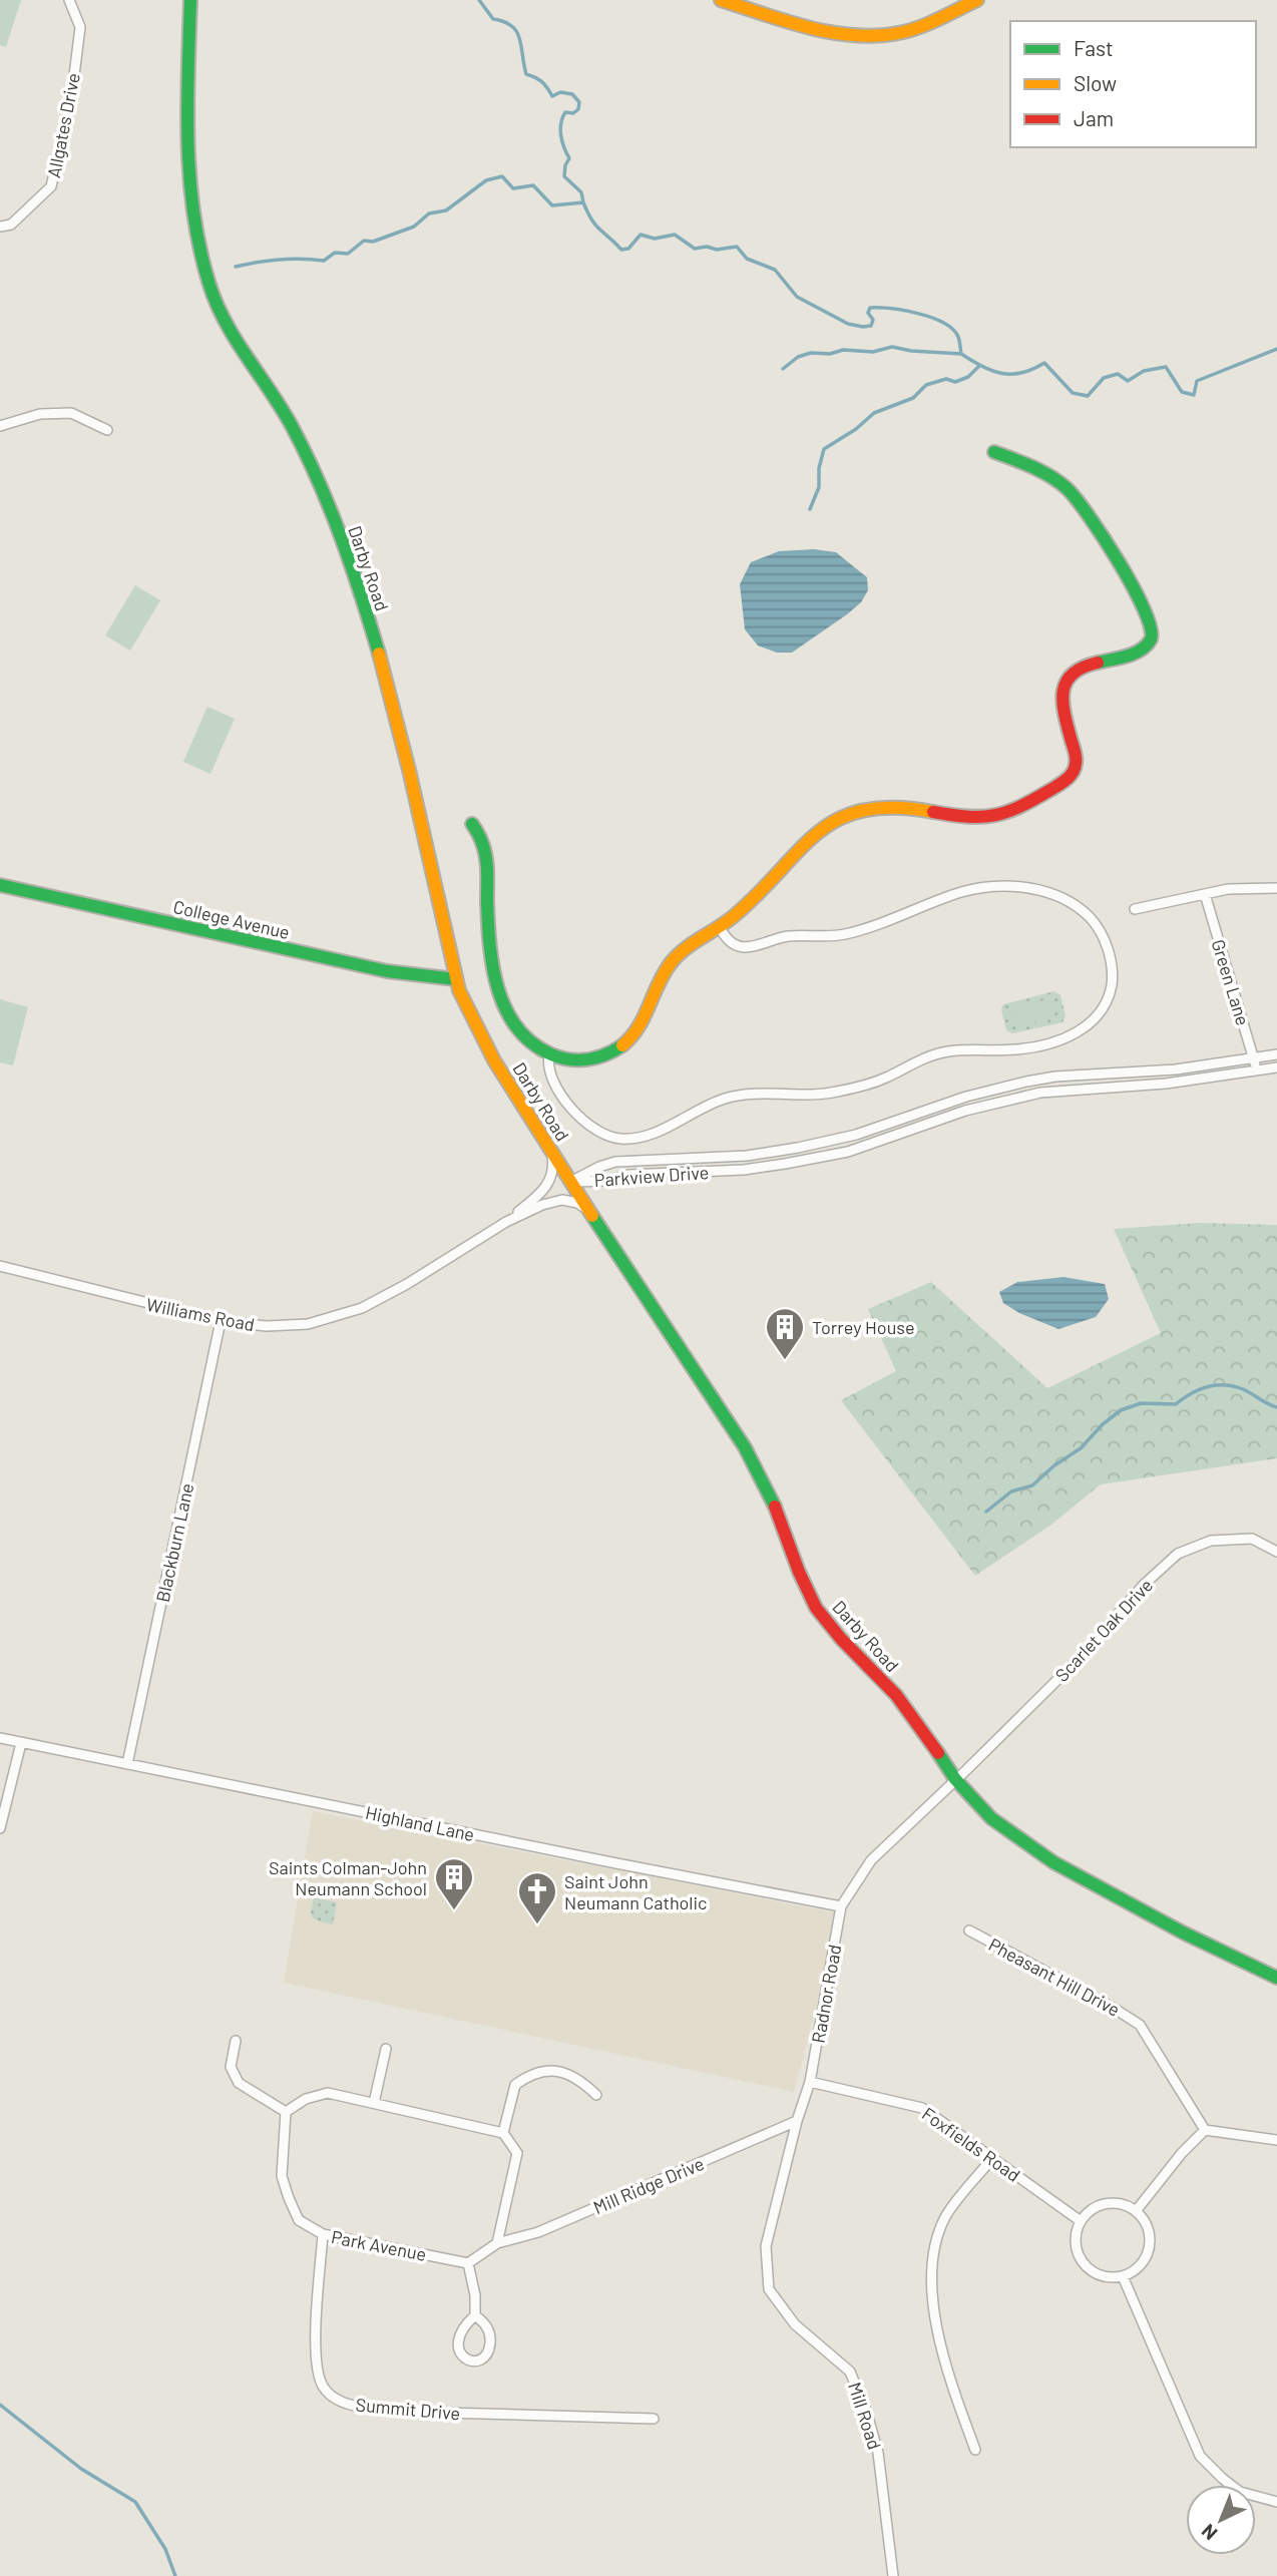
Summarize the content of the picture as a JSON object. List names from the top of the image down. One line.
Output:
{"streets":{"main road":["Darby Road","College Avenue"],"street":["Allgates Drive","Green Lane","Parkview Drive","Williams Road","Blackburn Lane","Scarlet Oak Drive","Highland Lane","Pheasant Hill Drive","Radnor Road","Foxfields Road","Mill Ridge Drive","Park Avenue","Summit Drive","Mill Road"]},"crossings":[["Darby Road","College Avenue"],["Darby Road","Parkview Drive"],["Darby Road","Williams Road"],["Darby Road","Scarlet Oak Drive"],["Darby Road","Radnor Road"],["Green Lane","Parkview Drive"],["Williams Road","Blackburn Lane"],["Blackburn Lane","Highland Lane"],["Scarlet Oak Drive","Radnor Road"],["Highland Lane","Radnor Road"],["Radnor Road","Foxfields Road"],["Radnor Road","Mill Ridge Drive"],["Radnor Road","Mill Road"],["Mill Ridge Drive","Park Avenue"],["Park Avenue","Summit Drive"]],"places":{"building":["Torrey House","Saints Colman-John Neumann School"],"church":["Saint John Neumann Catholic"]},"legend":["Fast","Slow","Jam"],"north":"bottom left"}
